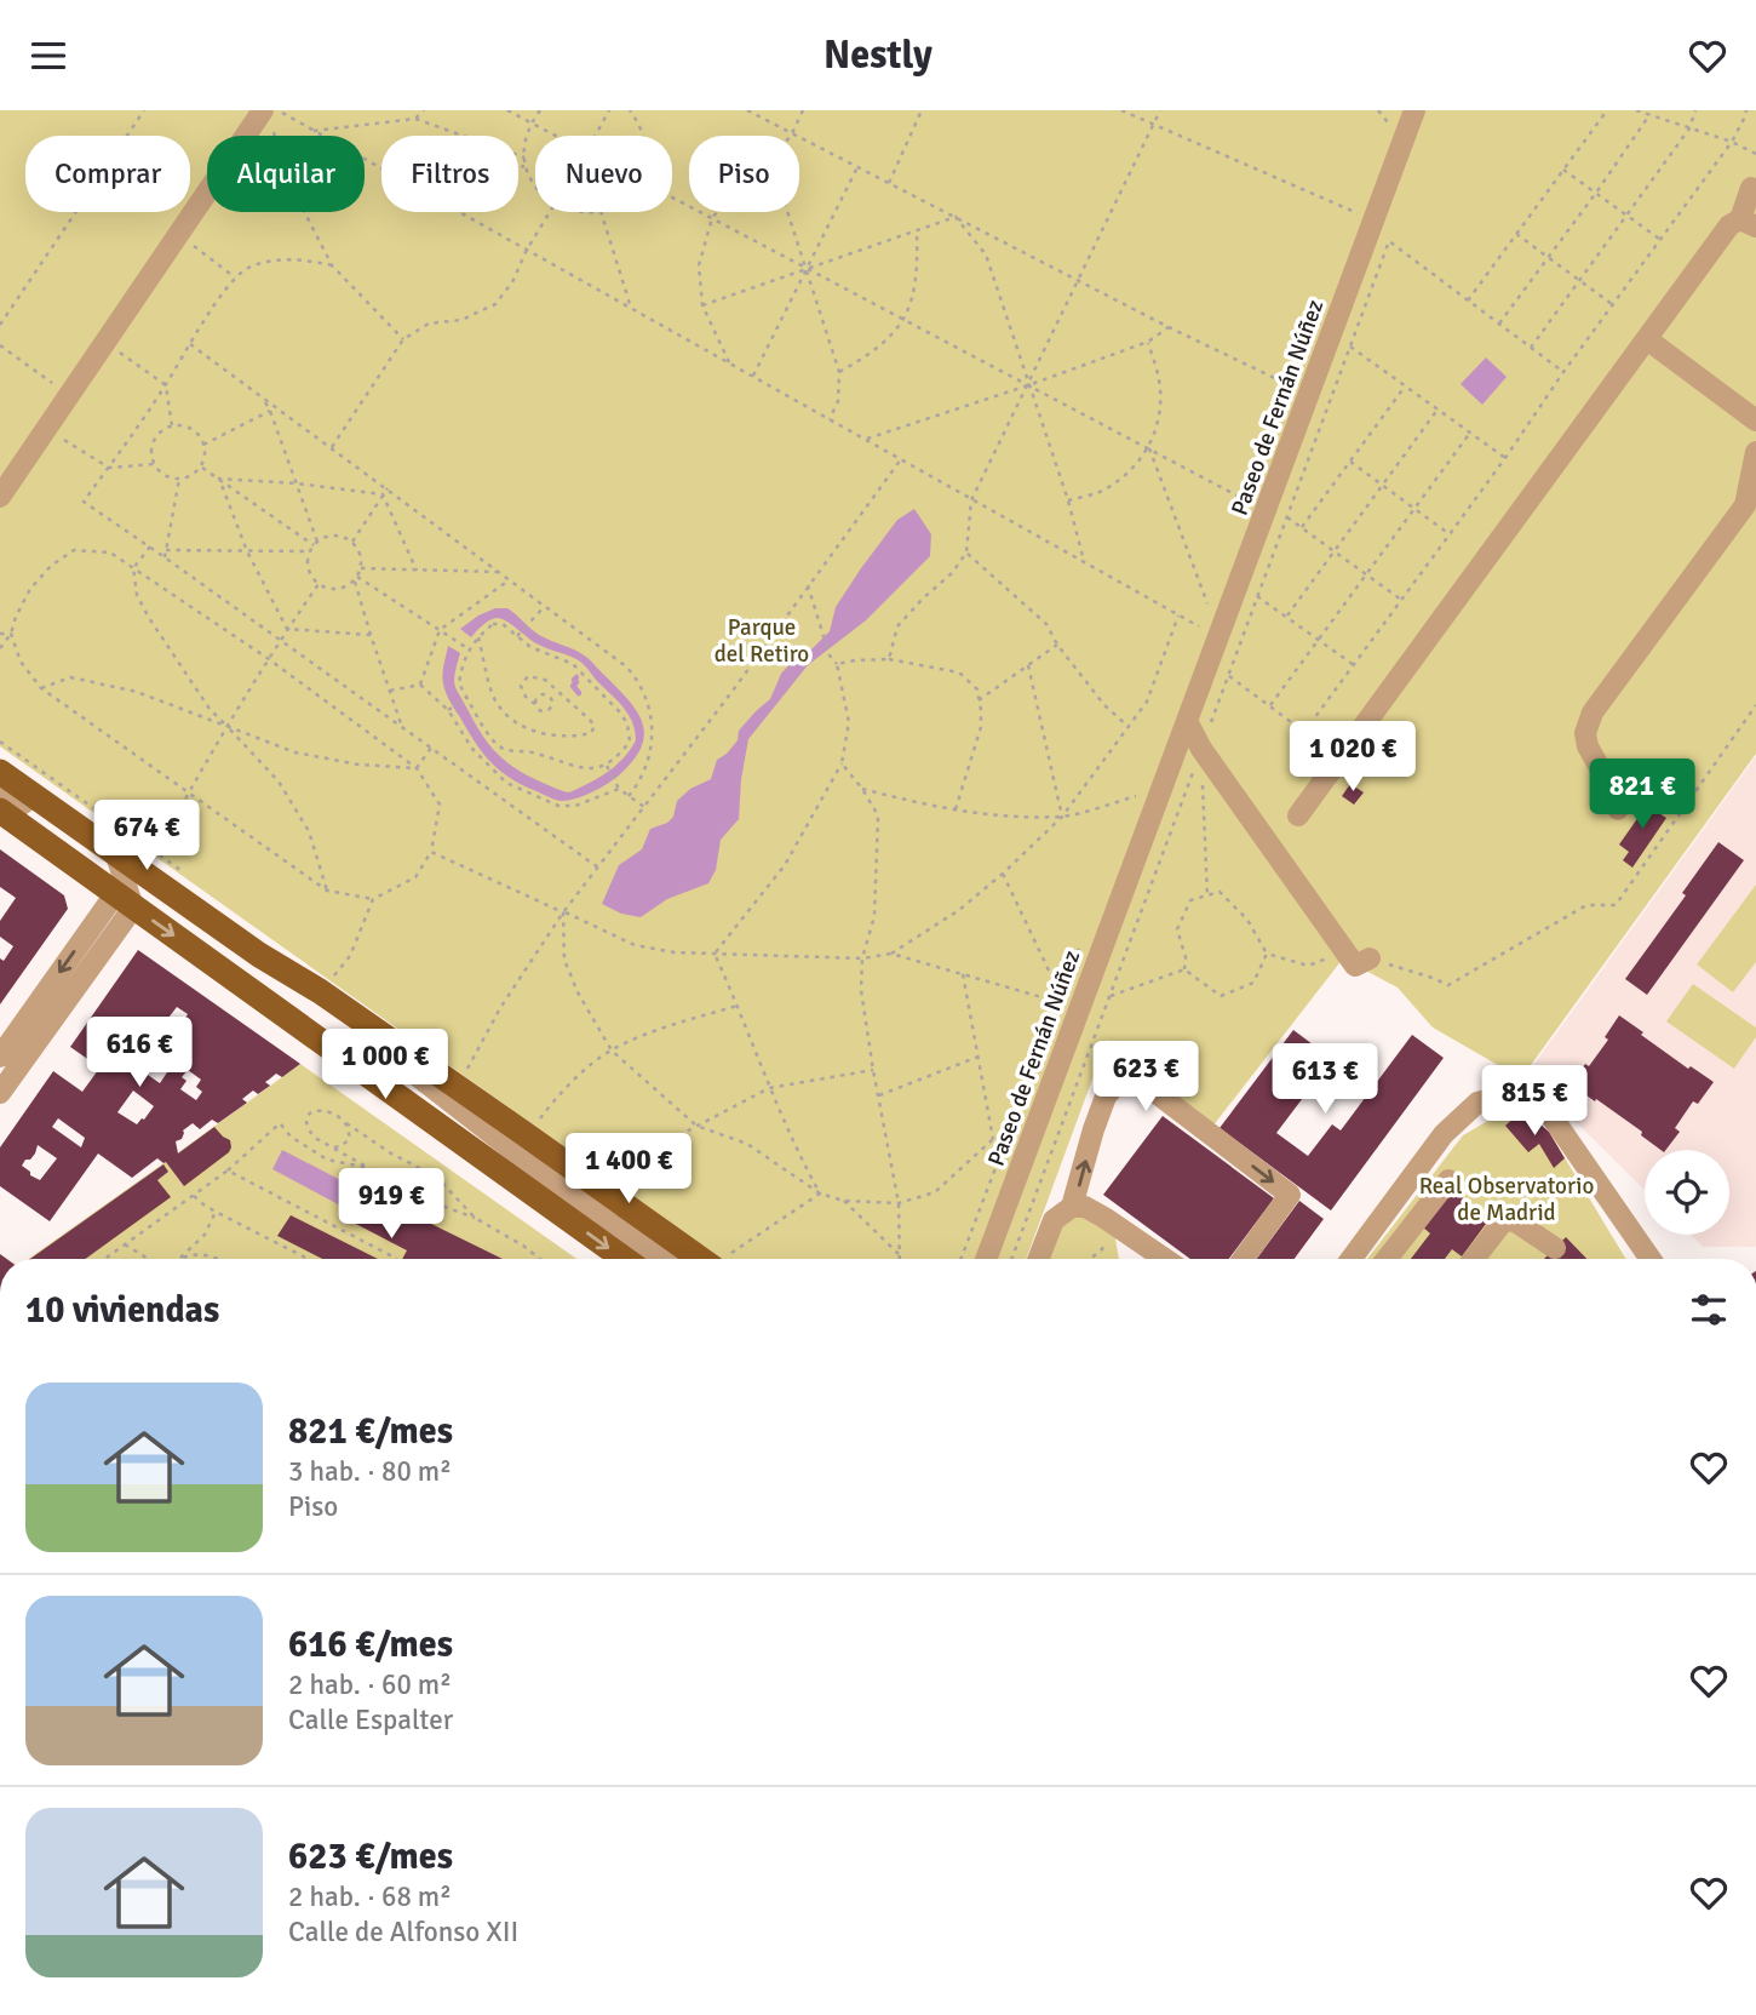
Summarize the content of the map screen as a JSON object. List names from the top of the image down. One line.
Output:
{"streets":{"street":["Paseo de Fernán Núñez"]},"parks":["Parque del Retiro","Real Observatorio de Madrid"],"page":{"header":"Nestly","chip":["Comprar","Alquilar","Filtros","Nuevo","Piso"],"price":["1 020 €","821 €","674 €","616 €","1 000 €","623 €","613 €","815 €","1 400 €","919 €"],"heading":"10 viviendas","list":[{"name":"821 €/mes","note":"3 hab. · 80 m² · Piso"},{"name":"616 €/mes","note":"2 hab. · 60 m² · Calle Espalter"},{"name":"623 €/mes","note":"2 hab. · 68 m² · Calle de Alfonso XII"}]}}
